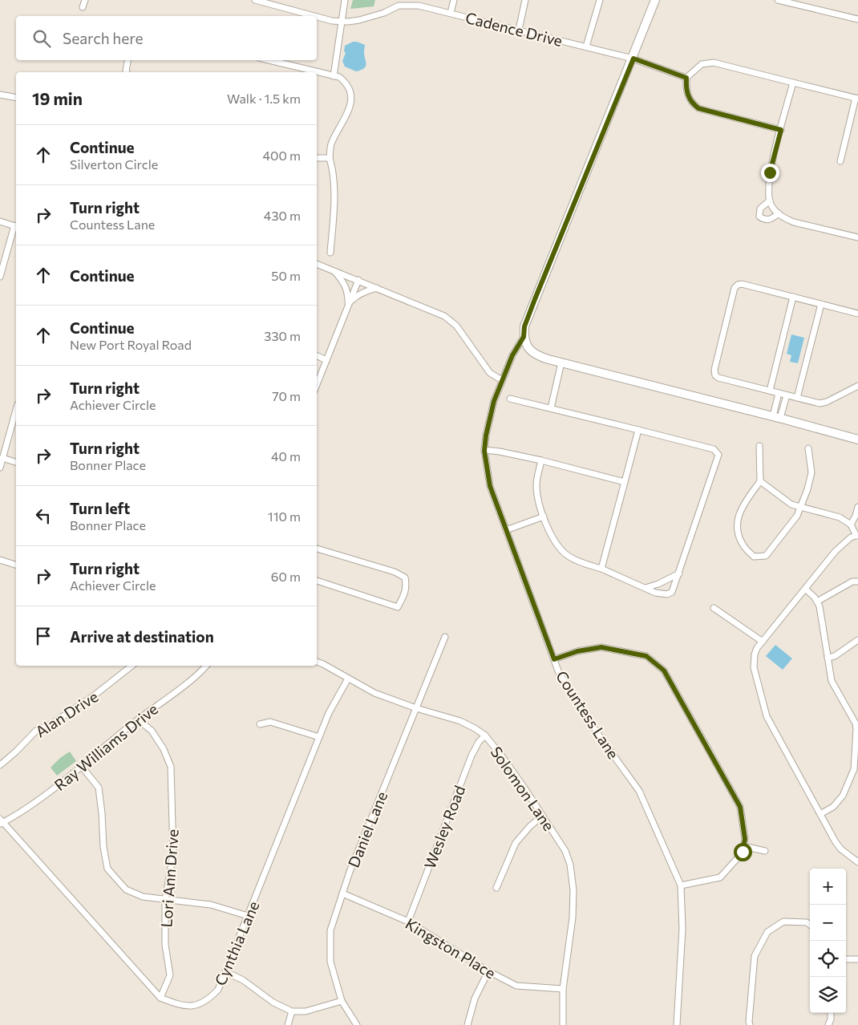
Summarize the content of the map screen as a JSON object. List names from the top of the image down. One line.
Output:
{"streets":{"street":["Cadence Drive","Alan Drive","Countess Lane","Ray Williams Drive","Solomon Lane","Wesley Road","Daniel Lane","Lori Ann Drive","Cynthia Lane","Kingston Place"]},"crossings":[["Ray Williams Drive","Lori Ann Drive"],["Ray Williams Drive","Cynthia Lane"],["Solomon Lane","Wesley Road"],["Solomon Lane","Daniel Lane"],["Solomon Lane","Cynthia Lane"],["Solomon Lane","Kingston Place"],["Wesley Road","Kingston Place"],["Daniel Lane","Kingston Place"],["Lori Ann Drive","Cynthia Lane"]],"page":{"search":"Search here","heading":["19 min","Walk · 1.5 km"],"list":[["Continue","Silverton Circle","400 m"],["Turn right","Countess Lane","430 m"],["Continue","50 m"],["Continue","New Port Royal Road","330 m"],["Turn right","Achiever Circle","70 m"],["Turn right","Bonner Place","40 m"],["Turn left","Bonner Place","110 m"],["Turn right","Achiever Circle","60 m"],"Arrive at destination"],"map_buttons":["+","−"]}}
